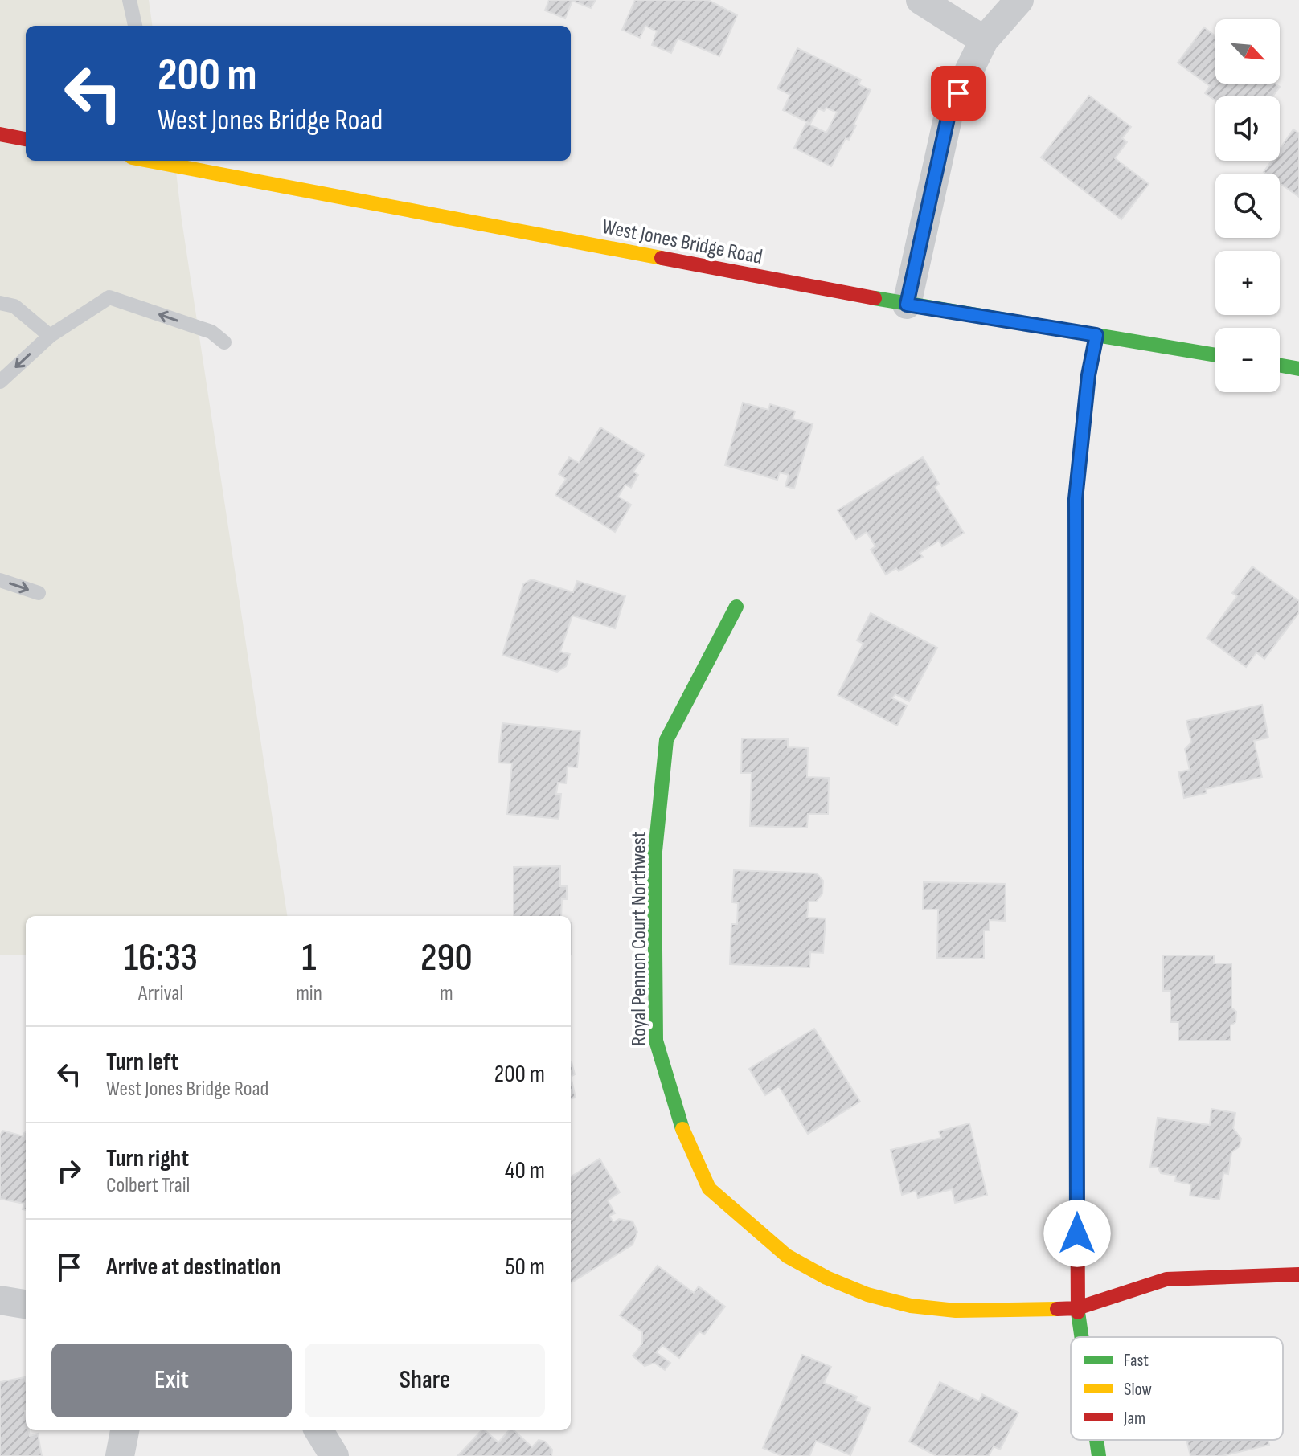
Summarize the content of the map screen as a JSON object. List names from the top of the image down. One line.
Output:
{"streets":{"street":["West Jones Bridge Road","Royal Pennon Court Northwest"]},"legend":["Fast","Slow","Jam"],"north":"bottom right","page":{"map_buttons":["+","−"],"turn":["200 m","West Jones Bridge Road"],"eta":["16:33","Arrival","1","min","290","m"],"list":[{"name":"Turn left","note":"West Jones Bridge Road","value":"200 m"},{"name":"Turn right","note":"Colbert Trail","value":"40 m"},{"name":"Arrive at destination","value":"50 m"}],"buttons":["Exit","Share"]}}
